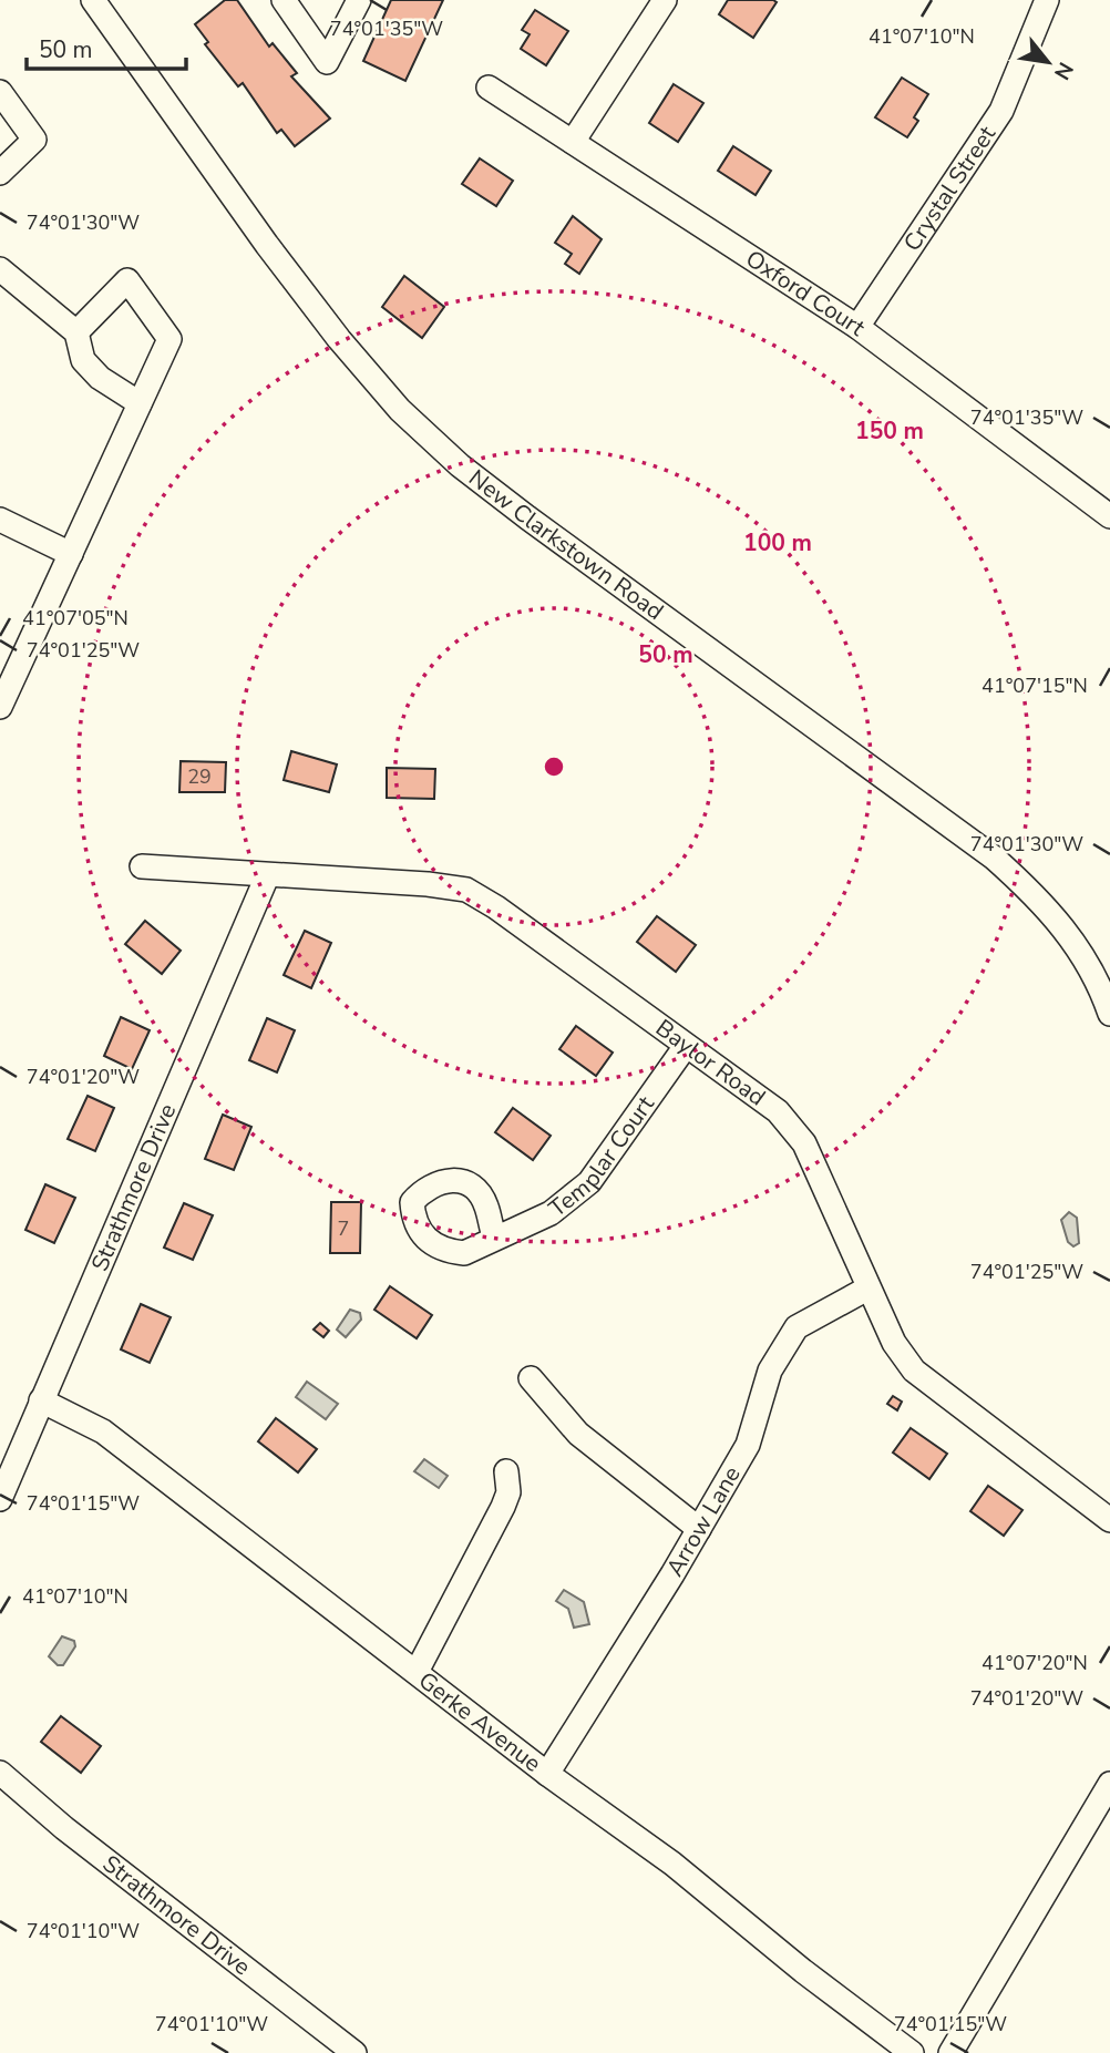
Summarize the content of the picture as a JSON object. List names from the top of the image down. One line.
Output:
{"streets":{"street":["Crystal Street","Oxford Court","New Clarkstown Road","Baylor Road","Templar Court","Strathmore Drive","Arrow Lane","Gerke Avenue"]},"crossings":[["Crystal Street","Oxford Court"],["Baylor Road","Templar Court"],["Baylor Road","Strathmore Drive"],["Baylor Road","Arrow Lane"],["Strathmore Drive","Gerke Avenue"],["Arrow Lane","Gerke Avenue"]],"house_numbers":["29","7"],"scale_bar":"50 m","north":"bottom right","coordinates":["74°01'35\"W","41°07'10\"N","74°01'30\"W","41°07'05\"N","74°01'25\"W","41°07'15\"N","74°01'20\"W","74°01'15\"W","41°07'20\"N","74°01'10\"W"],"rings":["150 m","100 m","50 m"]}
